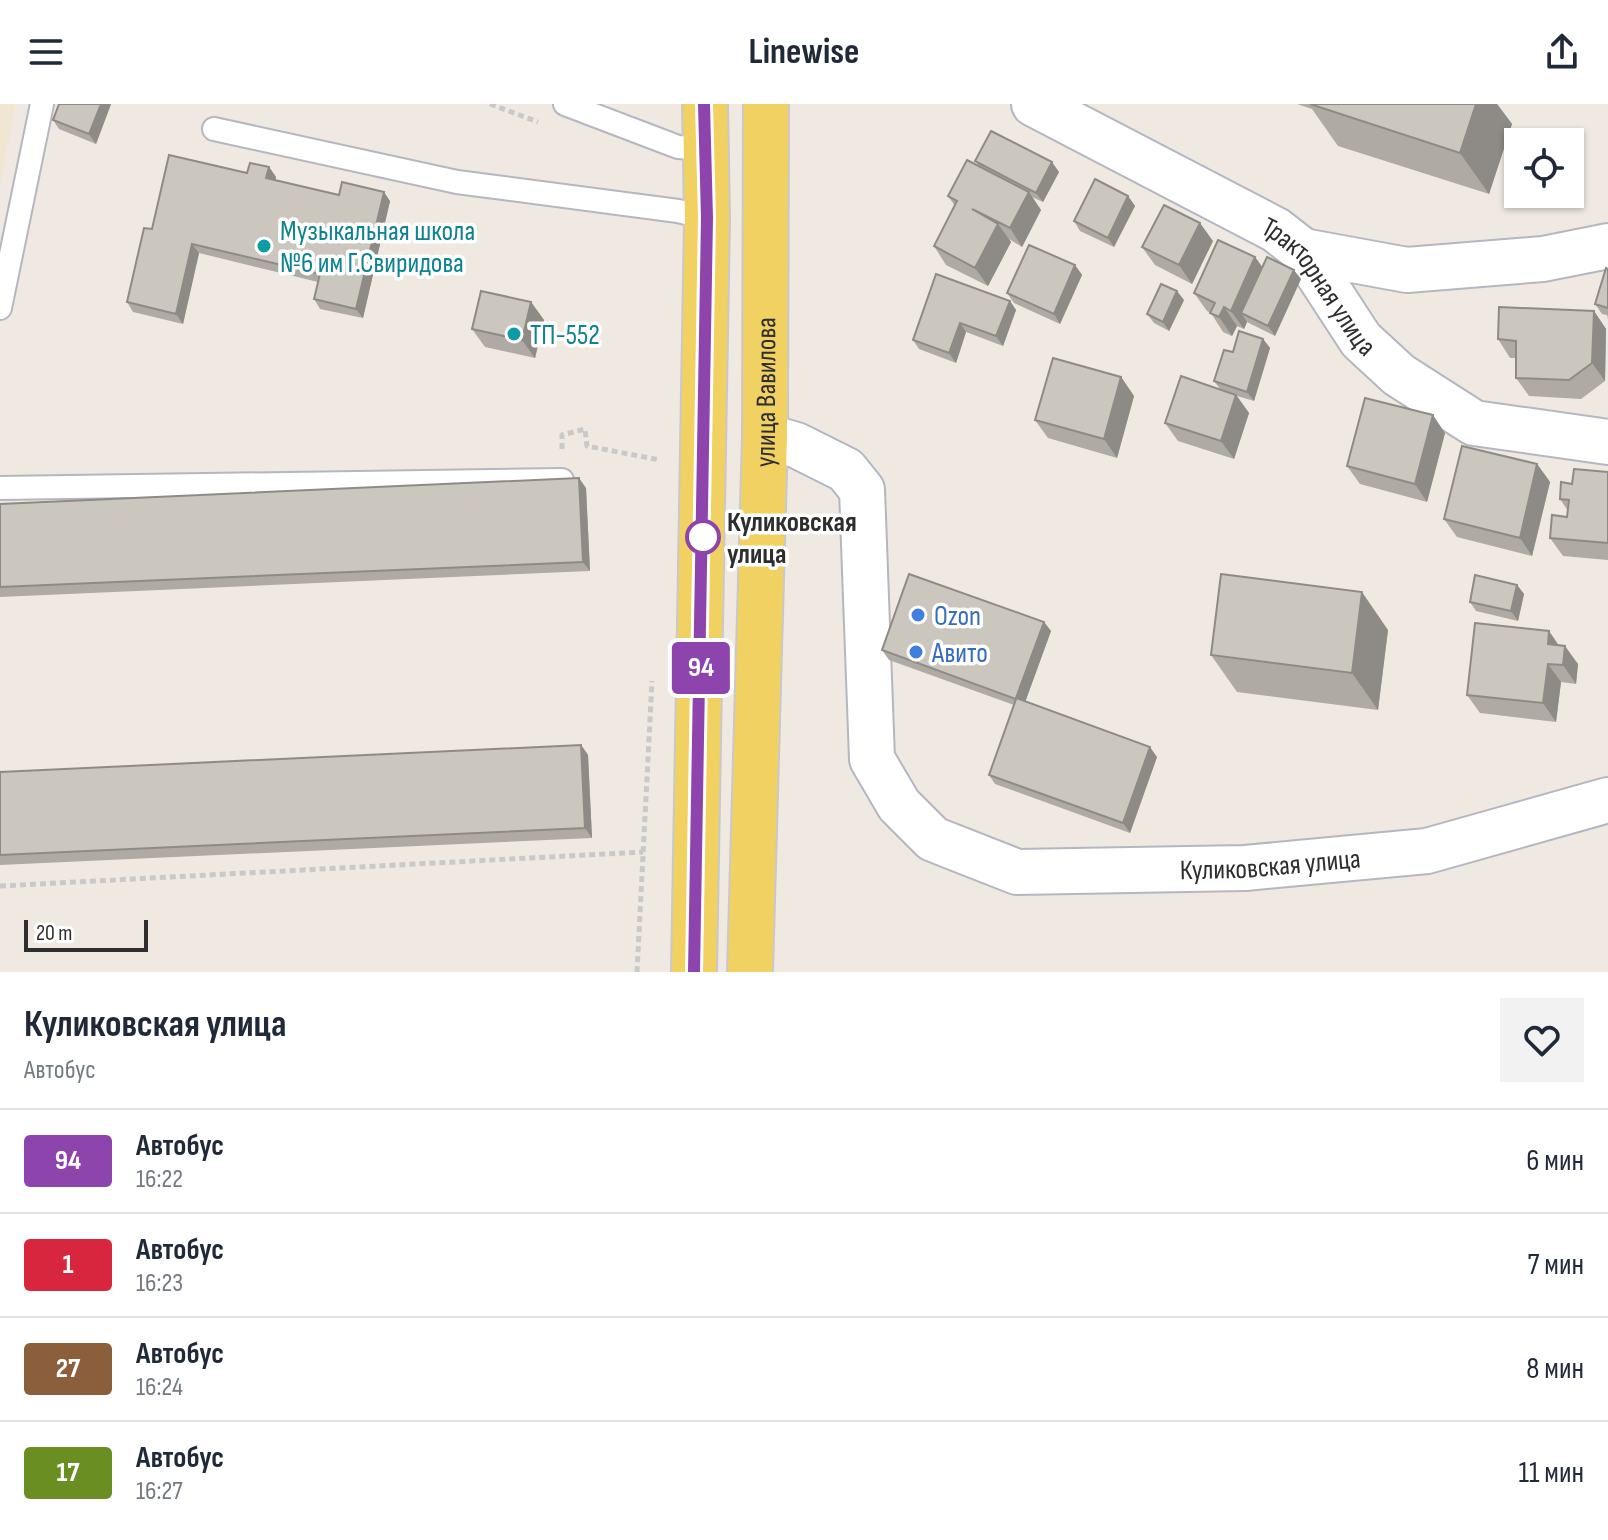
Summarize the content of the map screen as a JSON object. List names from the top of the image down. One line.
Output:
{"streets":{"main road":["улица Вавилова"],"street":["Тракторная улица","Куликовская улица"]},"crossings":[["улица Вавилова","Куликовская улица"]],"places":["Музыкальная школа №6 им Г.Свиридова","ТП-552","Куликовская улица","Ozon","Авито"],"lines":["bus line 94"],"scale_bar":"20 m","page":{"header":"Linewise","on_map":"94","scale":"20 m","heading":["Куликовская улица","Автобус"],"list":[{"mark":"94","name":"Автобус","note":"16:22","value":"6 мин"},{"mark":"1","name":"Автобус","note":"16:23","value":"7 мин"},{"mark":"27","name":"Автобус","note":"16:24","value":"8 мин"},{"mark":"17","name":"Автобус","note":"16:27","value":"11 мин"}]}}
